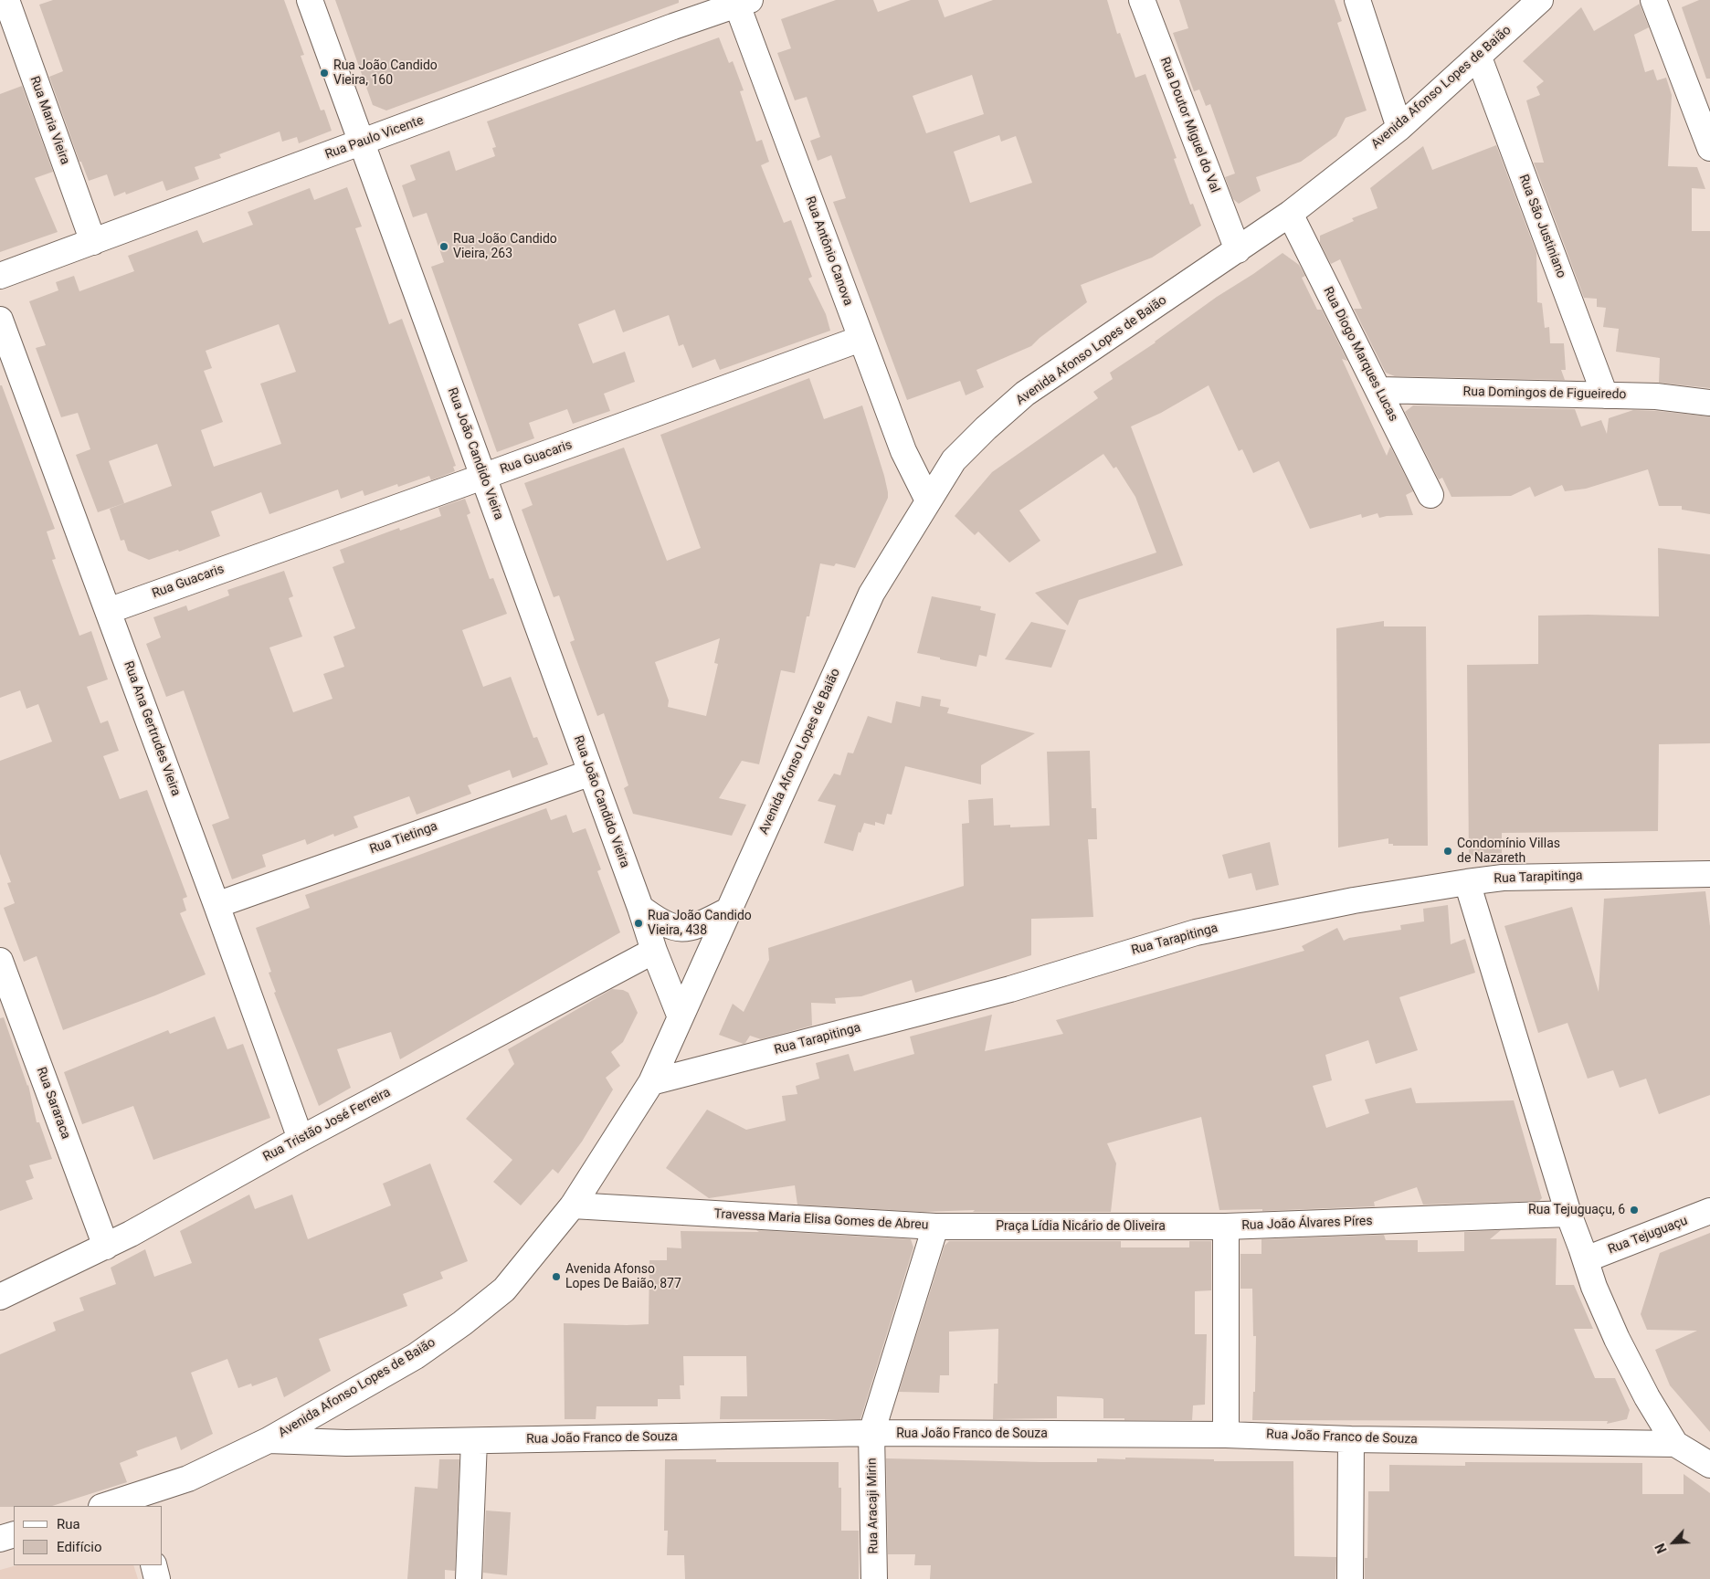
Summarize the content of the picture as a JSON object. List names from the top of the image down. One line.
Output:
{"streets":{"street":["Avenida Afonso Lopes de Baião","Rua Maria Vieira","Rua Doutor Miguel do Val","Rua Paulo Vicente","Rua São Justiniano","Rua Antônio Canova","Rua Diogo Marques Lucas","Rua Domingos de Figueiredo","Rua João Candido Vieira","Rua Guacaris","Rua Ana Gertrudes Vieira","Rua Tietinga","Rua Tarapitinga","Rua Sararaca","Rua Tristão José Ferreira","Travessa Maria Elisa Gomes de Abreu","Rua João Álvares Píres","Praça Lídia Nicário de Oliveira","Rua Tejuguaçu","Rua João Franco de Souza","Rua Aracaji Mirin"]},"crossings":[["Avenida Afonso Lopes de Baião","Rua Doutor Miguel do Val"],["Avenida Afonso Lopes de Baião","Rua São Justiniano"],["Avenida Afonso Lopes de Baião","Rua Antônio Canova"],["Avenida Afonso Lopes de Baião","Rua Diogo Marques Lucas"],["Avenida Afonso Lopes de Baião","Rua João Candido Vieira"],["Avenida Afonso Lopes de Baião","Rua Tarapitinga"],["Avenida Afonso Lopes de Baião","Travessa Maria Elisa Gomes de Abreu"],["Avenida Afonso Lopes de Baião","Rua João Franco de Souza"],["Rua Maria Vieira","Rua Paulo Vicente"],["Rua Paulo Vicente","Rua Antônio Canova"],["Rua Paulo Vicente","Rua João Candido Vieira"],["Rua São Justiniano","Rua Domingos de Figueiredo"],["Rua Antônio Canova","Rua Guacaris"],["Rua Diogo Marques Lucas","Rua Domingos de Figueiredo"],["Rua João Candido Vieira","Rua Guacaris"],["Rua João Candido Vieira","Rua Tietinga"],["Rua João Candido Vieira","Rua Tristão José Ferreira"],["Rua Guacaris","Rua Ana Gertrudes Vieira"],["Rua Ana Gertrudes Vieira","Rua Tietinga"],["Rua Ana Gertrudes Vieira","Rua Tristão José Ferreira"],["Rua Sararaca","Rua Tristão José Ferreira"],["Travessa Maria Elisa Gomes de Abreu","Praça Lídia Nicário de Oliveira"],["Travessa Maria Elisa Gomes de Abreu","Rua João Franco de Souza"],["Travessa Maria Elisa Gomes de Abreu","Rua Aracaji Mirin"],["Rua João Álvares Píres","Praça Lídia Nicário de Oliveira"],["Rua João Álvares Píres","Rua João Franco de Souza"],["Rua João Franco de Souza","Rua Aracaji Mirin"]],"places":["Rua João Candido Vieira, 160","Rua João Candido Vieira, 263","Condomínio Villas de Nazareth","Rua João Candido Vieira, 438","Rua Tejuguaçu, 6","Avenida Afonso Lopes De Baião, 877"],"legend":["Rua","Edifício"],"north":"bottom left"}
